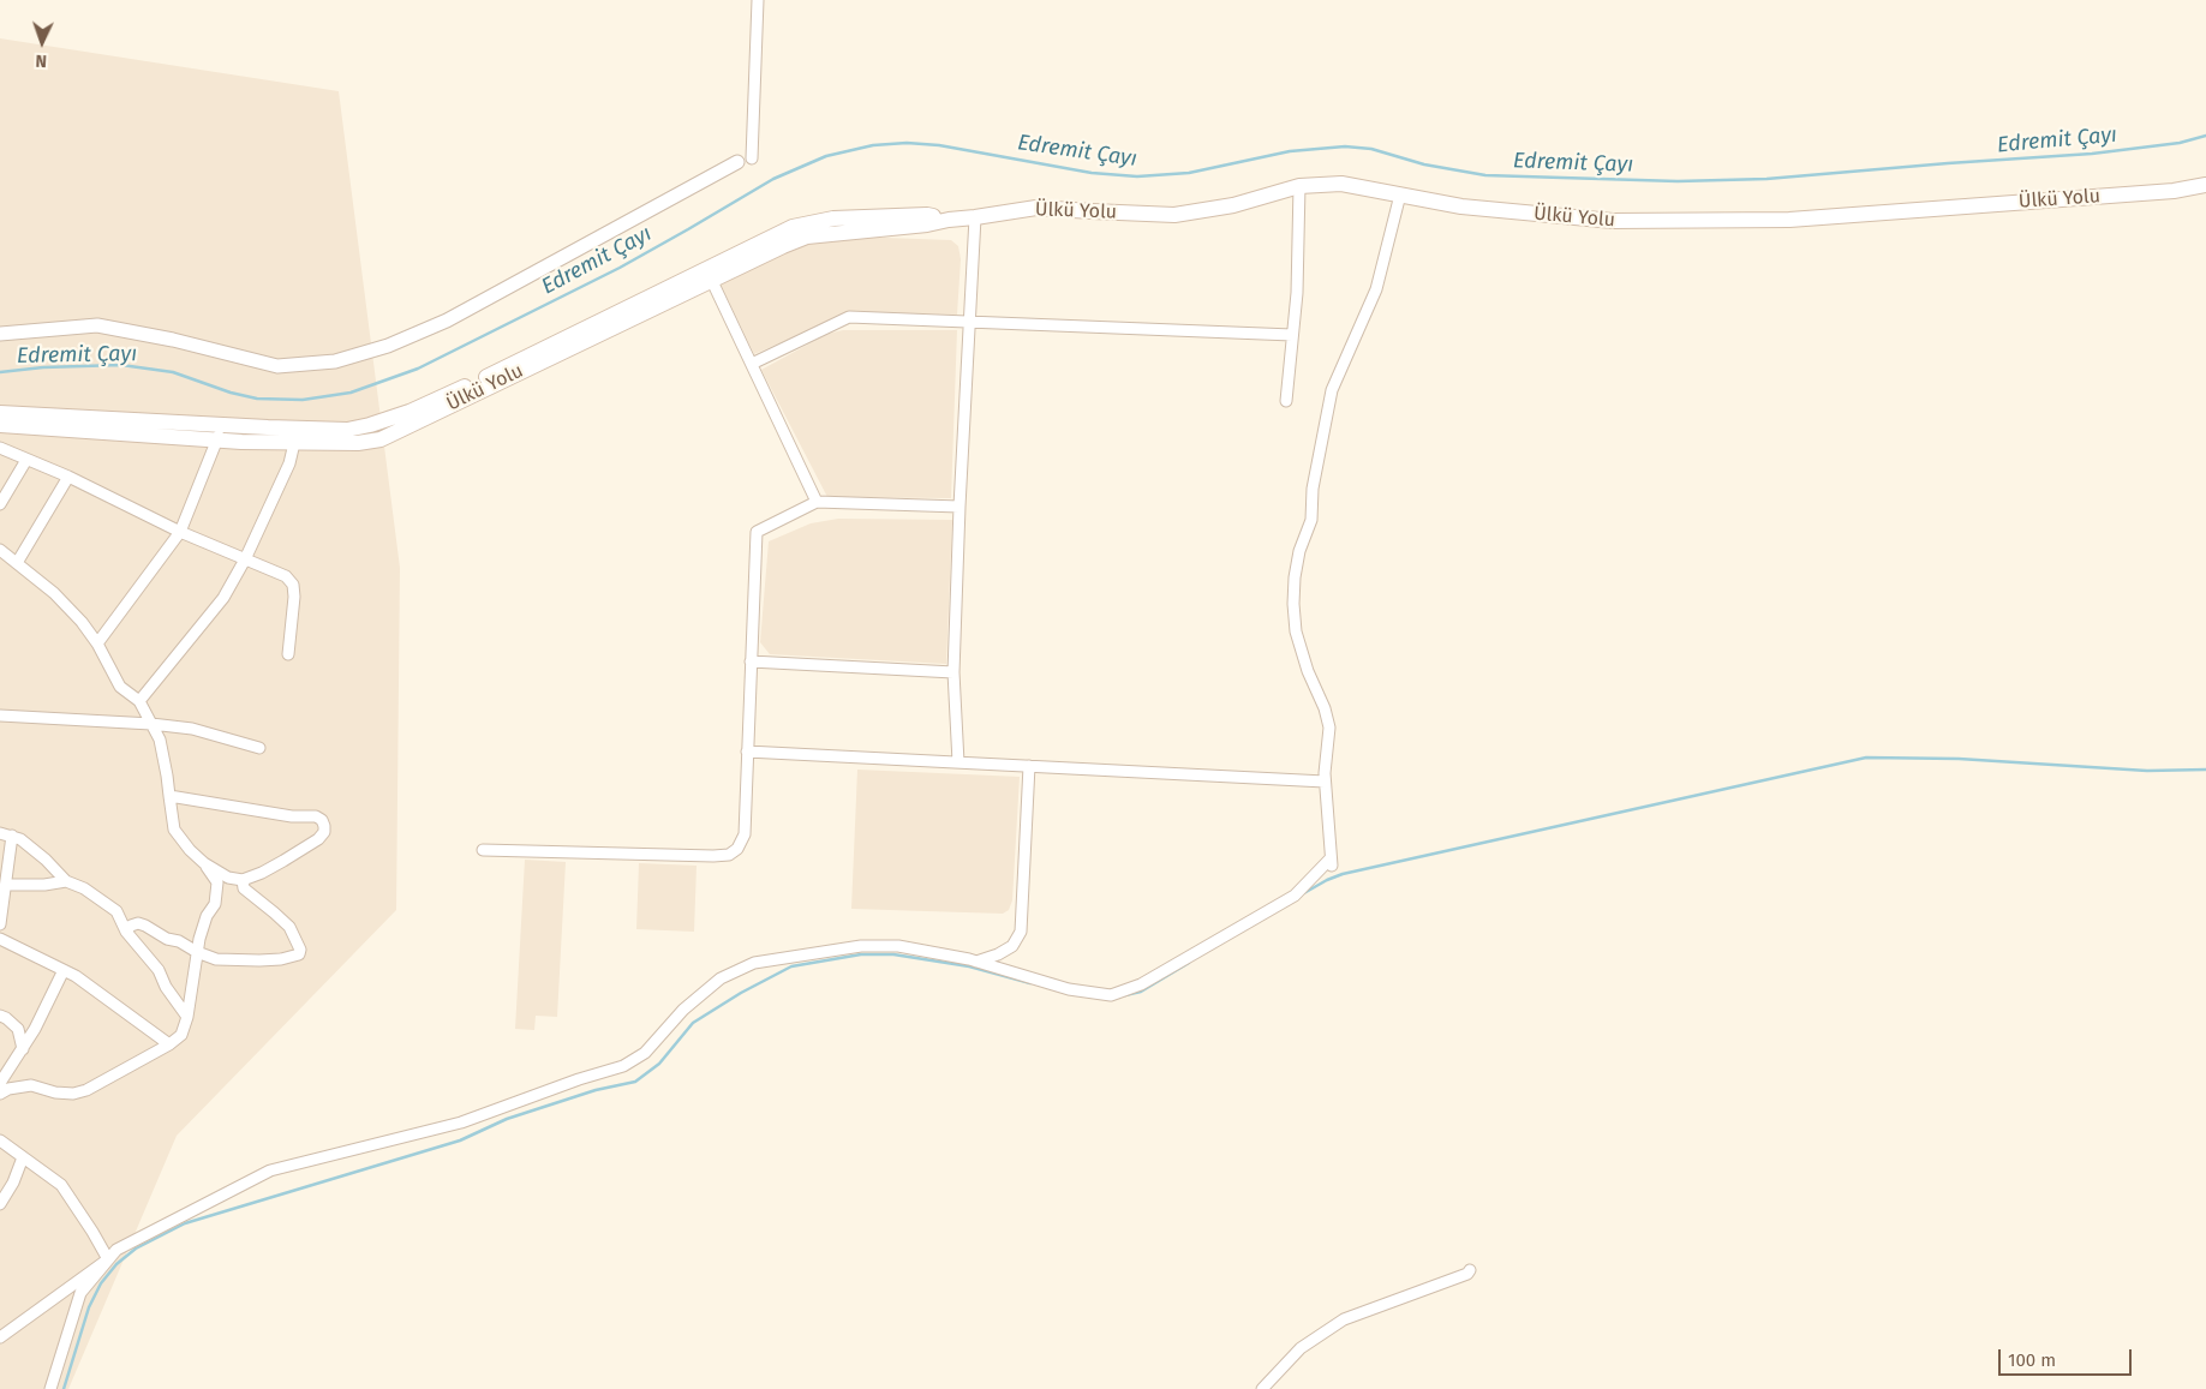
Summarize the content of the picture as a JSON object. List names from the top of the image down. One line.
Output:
{"streets":{"main road":["Ülkü Yolu"]},"water":["Edremit Çayı"],"scale_bar":"100 m","north":"bottom"}
